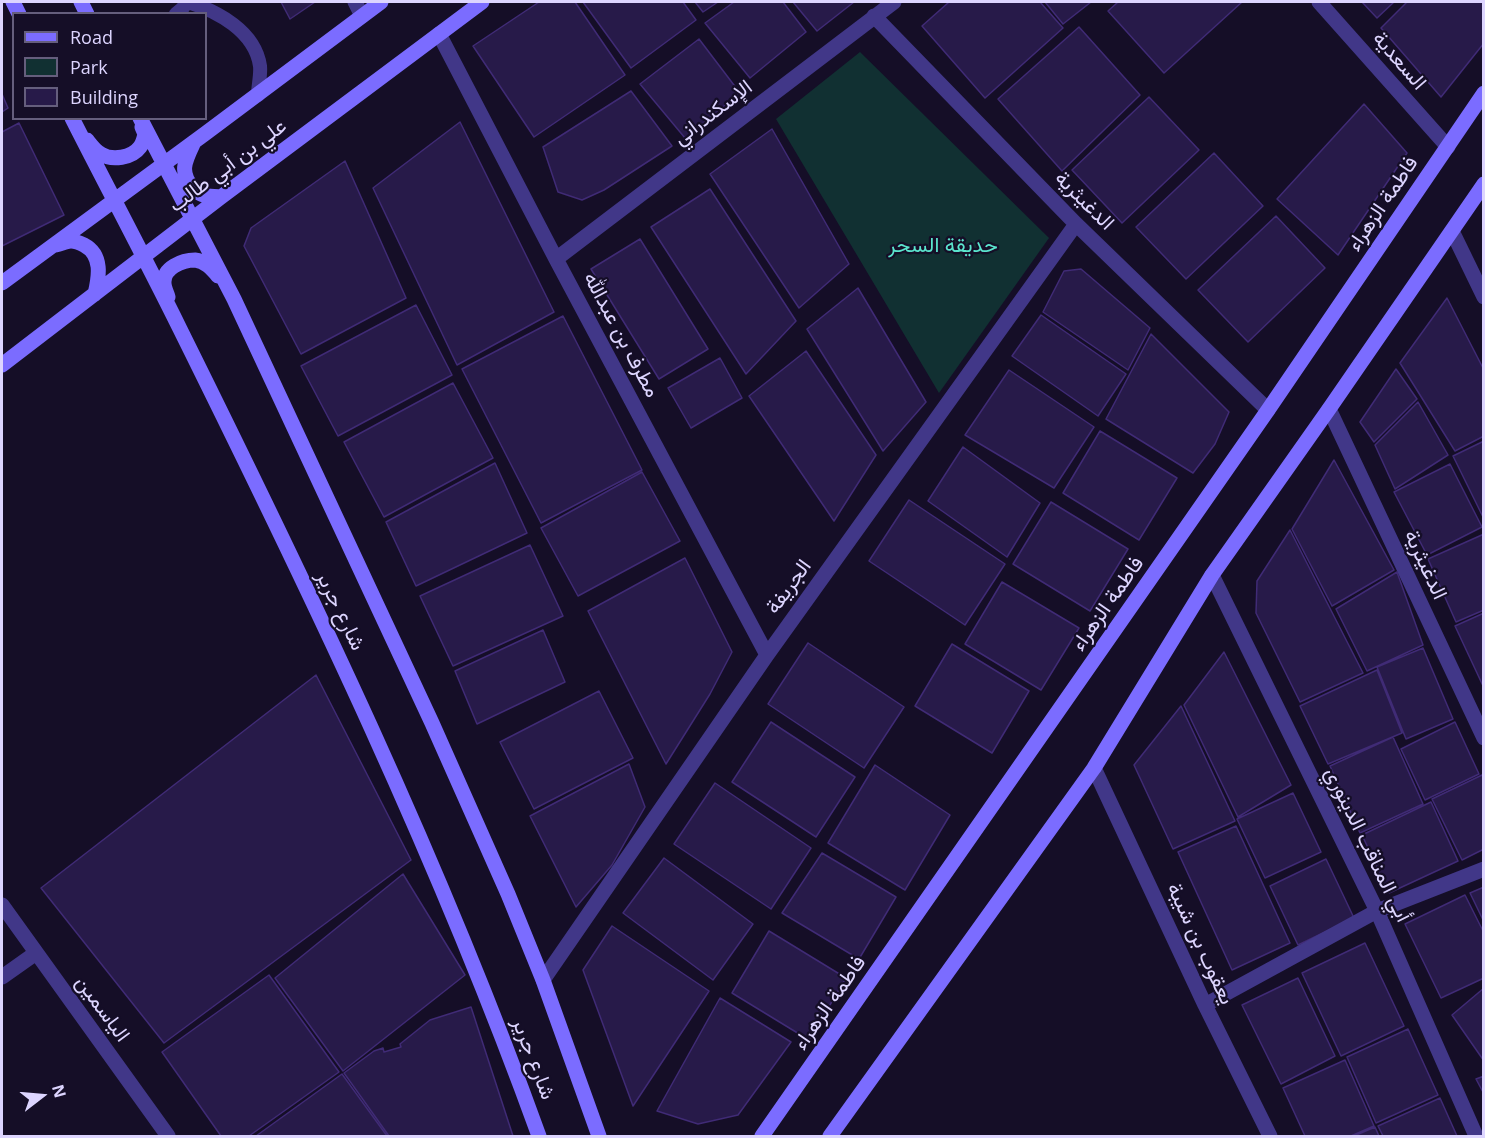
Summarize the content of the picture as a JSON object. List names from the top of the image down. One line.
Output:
{"streets":{"main road":["علي بن أبي طالب","فاطمة الزهراء","شارع جرير"],"street":["السعدية","الإسكندراني","الدغيثرية","مطرف بن عبدالله","الجريفة","أبي المناقب الدينوري","يعقوب بن شيبة","الياسمين"]},"crossings":[["السعدية","فاطمة الزهراء"],["الإسكندراني","الدغيثرية"],["الإسكندراني","مطرف بن عبدالله"],["علي بن أبي طالب","مطرف بن عبدالله"],["علي بن أبي طالب","شارع جرير"],["الدغيثرية","فاطمة الزهراء"],["الدغيثرية","الجريفة"],["مطرف بن عبدالله","الجريفة"],["الجريفة","شارع جرير"]],"parks":["حديقة السحر"],"legend":["Road","Park","Building"],"north":"right"}
